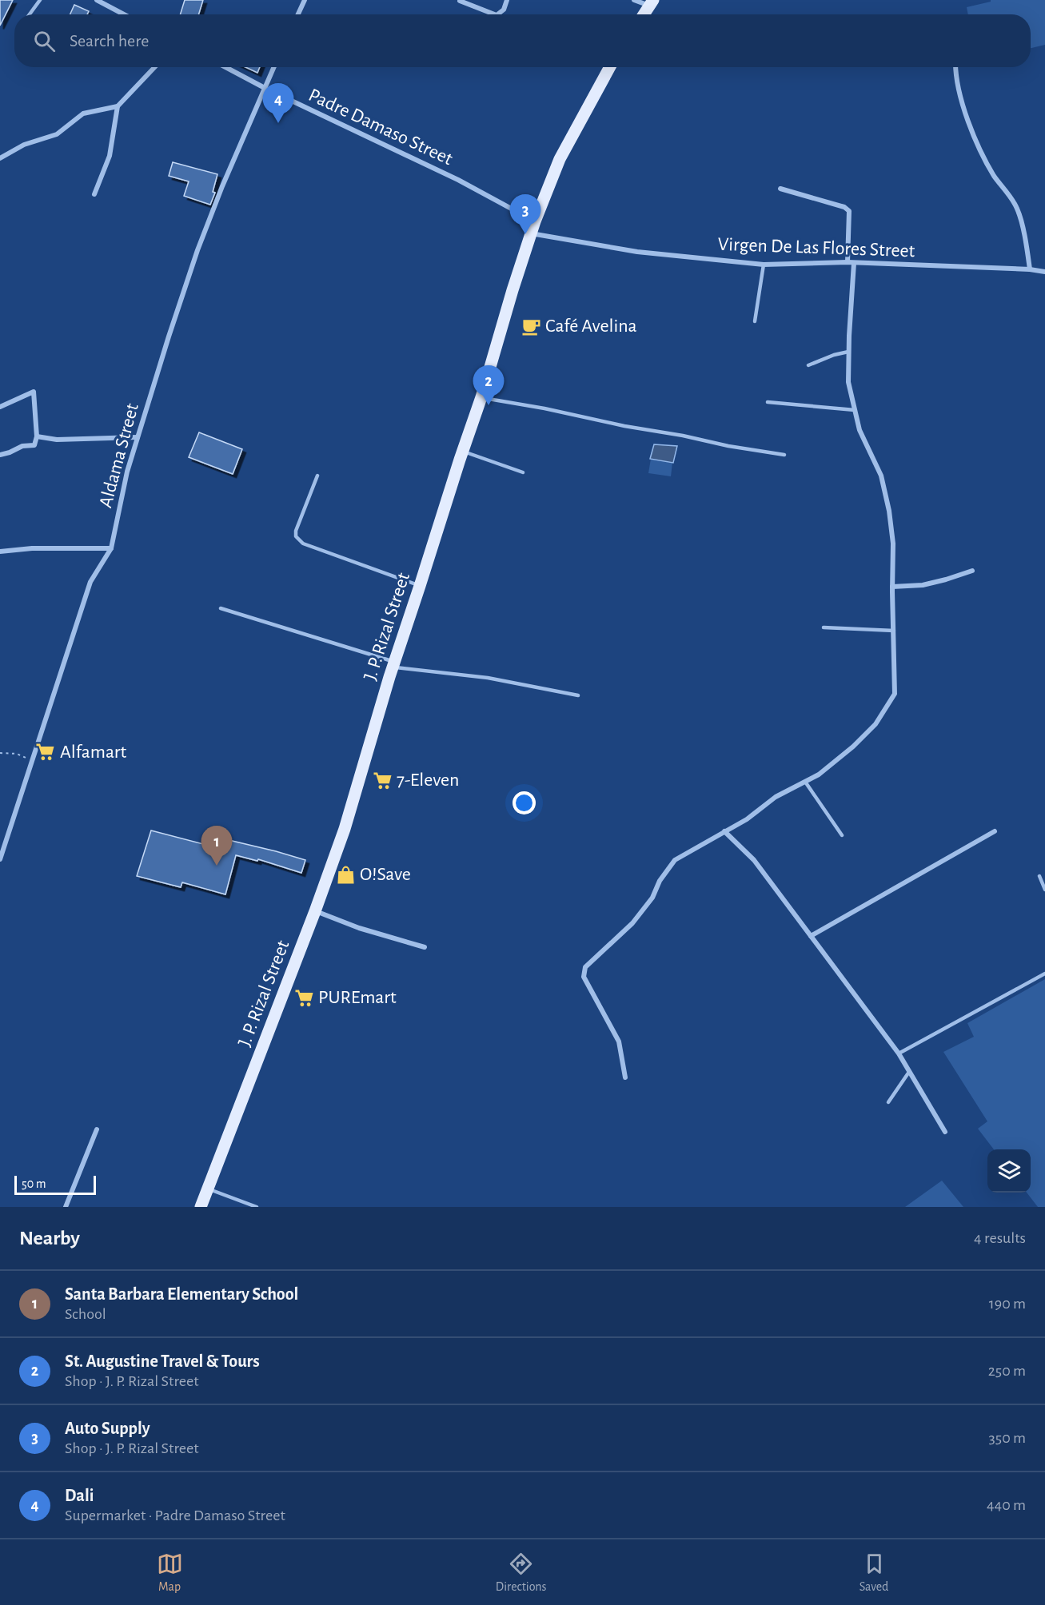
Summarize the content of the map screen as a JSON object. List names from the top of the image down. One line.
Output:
{"streets":{"main road":["J. P. Rizal Street"],"street":["Padre Damaso Street","Virgen De Las Flores Street","Aldama Street"]},"crossings":[["Padre Damaso Street","Virgen De Las Flores Street"],["Padre Damaso Street","Aldama Street"],["Padre Damaso Street","J. P. Rizal Street"],["Virgen De Las Flores Street","J. P. Rizal Street"]],"places":{"cafe":["Café Avelina"],"supermarket":["Alfamart","7-Eleven","PUREmart"],"shop":["O!Save"]},"scale_bar":"50 m","page":{"search":"Search here","pins":["4","3","2","1"],"scale":"50 m","heading":["Nearby","4 results"],"list":[{"mark":"1","name":"Santa Barbara Elementary School","note":"School","value":"190 m"},{"mark":"2","name":"St. Augustine Travel & Tours","note":"Shop · J. P. Rizal Street","value":"250 m"},{"mark":"3","name":"Auto Supply","note":"Shop · J. P. Rizal Street","value":"350 m"},{"mark":"4","name":"Dali","note":"Supermarket · Padre Damaso Street","value":"440 m"}],"nav":["Map","Directions","Saved"]}}
